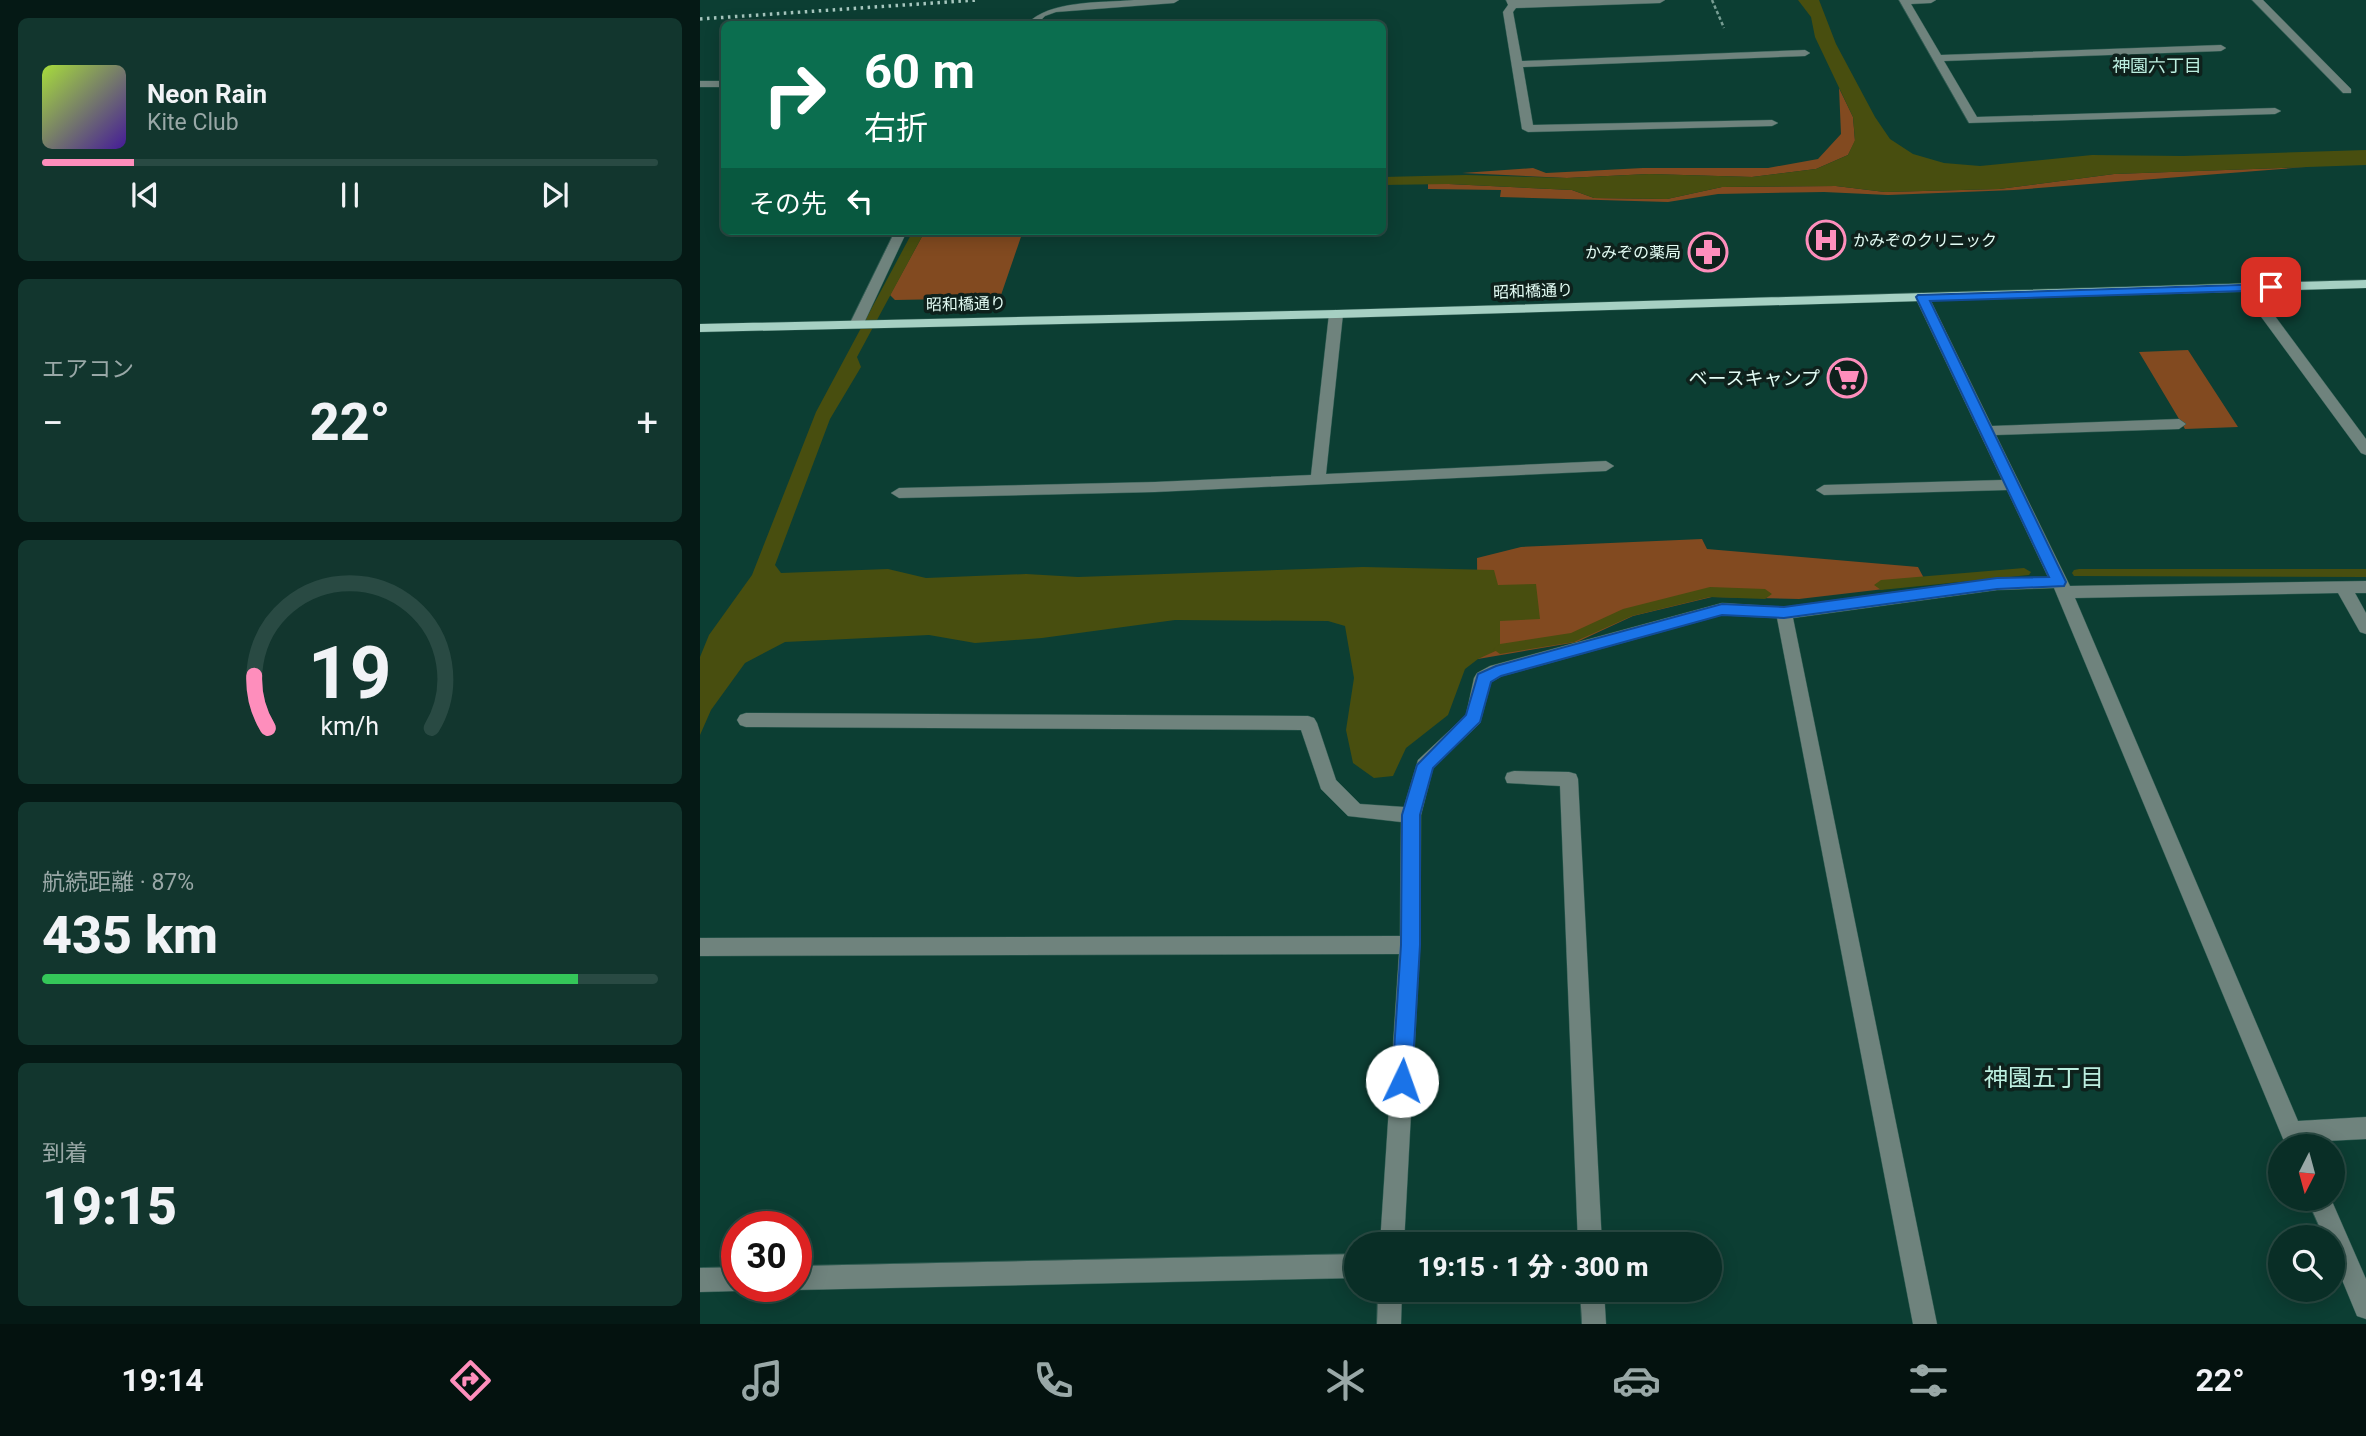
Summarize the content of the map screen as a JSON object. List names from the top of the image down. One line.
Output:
{"streets":{"main road":["昭和橋通り"]},"districts":["神園六丁目","神園五丁目"],"places":{"hospital":["かみぞのクリニック"],"pharmacy":["かみぞの薬局"],"supermarket":["ベースキャンプ"]},"north":"bottom","page":{"turn":["60 m","右折"],"song":["Neon Rain","Kite Club"],"then":"その先","tile":["エアコン",["航続距離 · 87%","435 km"],["到着","19:15"]],"heat":["−","22°","+"],"limit":"30","trip":"19:15 · 1 分 · 300 m","tabs":["19:14","22°"],"gauge":["19","km/h"]}}
